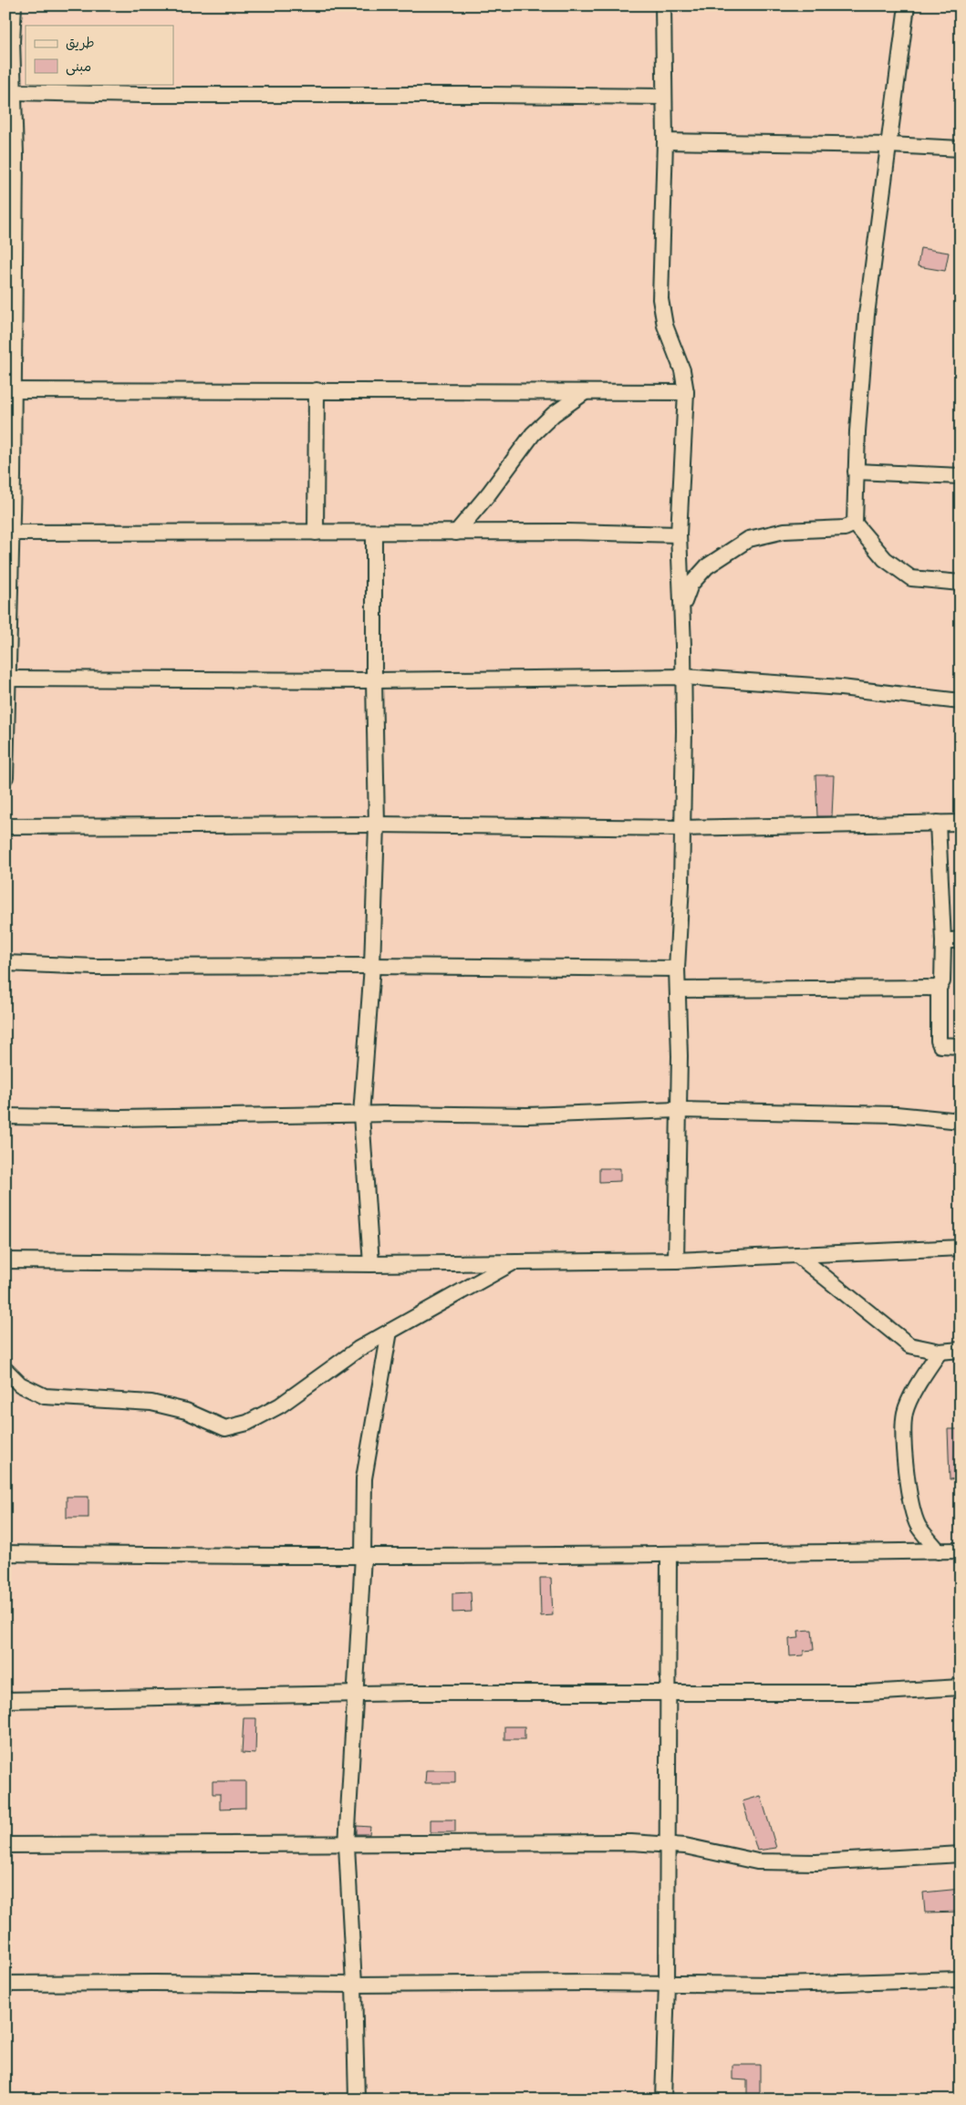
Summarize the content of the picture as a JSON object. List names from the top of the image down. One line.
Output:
{"legend":["طريق","مبنى"]}
